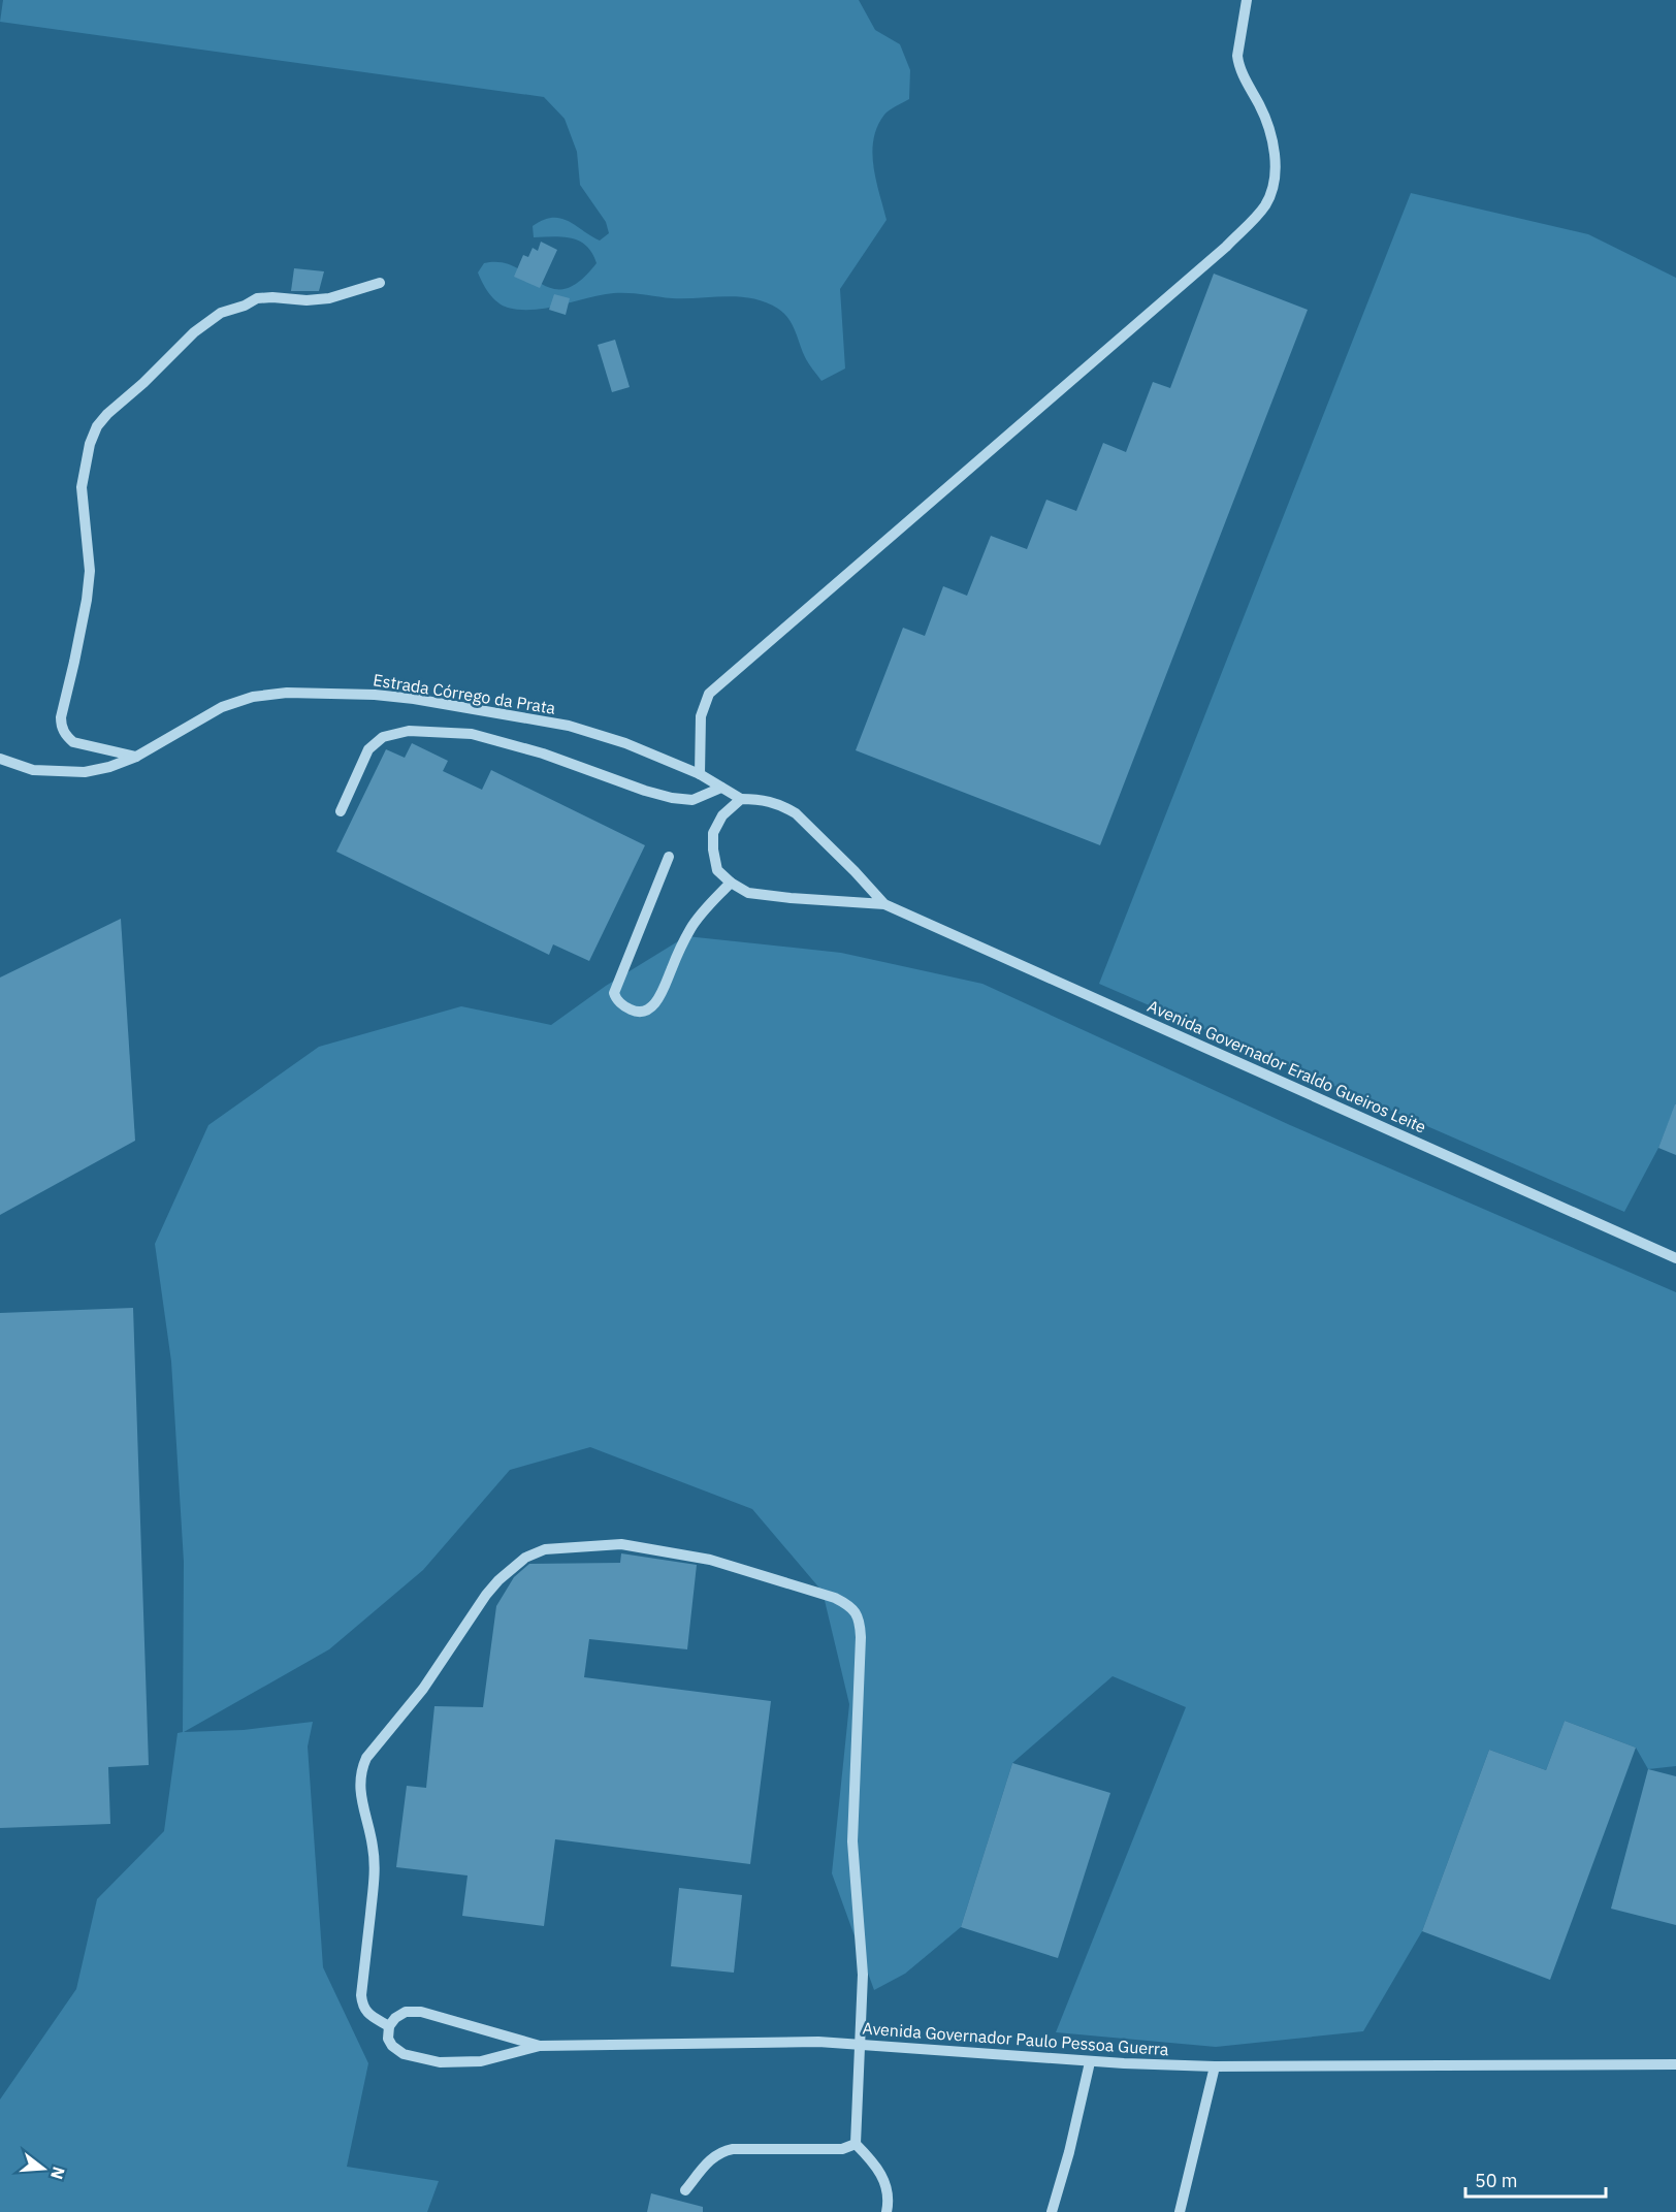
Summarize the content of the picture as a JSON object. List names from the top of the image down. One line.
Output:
{"streets":{"street":["Estrada Córrego da Prata","Avenida Governador Eraldo Gueiros Leite","Avenida Governador Paulo Pessoa Guerra"]},"crossings":[["Estrada Córrego da Prata","Avenida Governador Eraldo Gueiros Leite"]],"scale_bar":"50 m","north":"right"}
